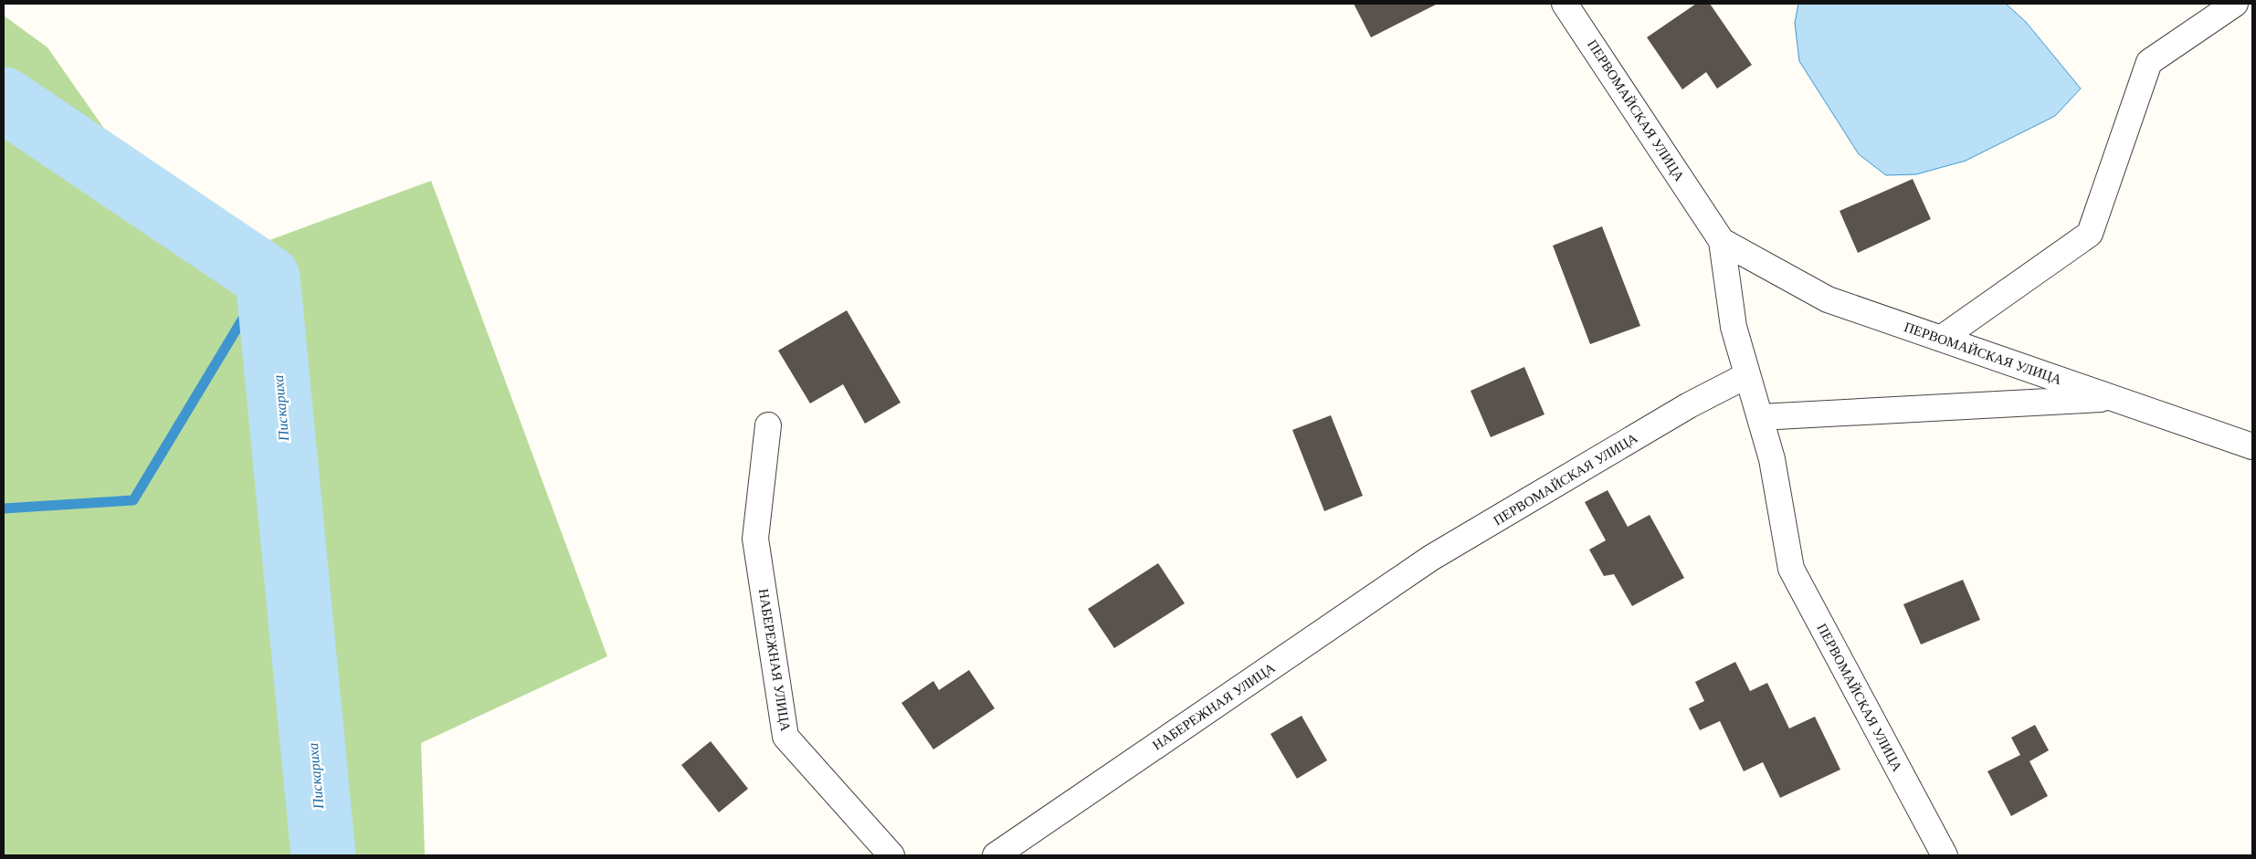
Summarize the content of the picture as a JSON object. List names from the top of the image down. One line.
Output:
{"streets":{"street":["ПЕРВОМАЙСКАЯ УЛИЦА","НАБЕРЕЖНАЯ УЛИЦА"]},"crossings":[["ПЕРВОМАЙСКАЯ УЛИЦА","НАБЕРЕЖНАЯ УЛИЦА"]],"water":["Пискариха"]}
